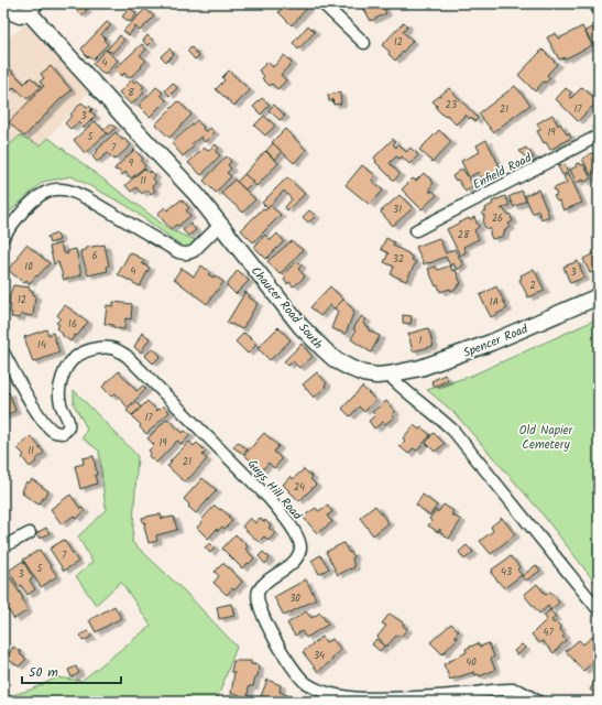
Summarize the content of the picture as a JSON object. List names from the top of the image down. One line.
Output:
{"streets":{"street":["Enfield Road","Chaucer Road South","Spencer Road","Guys Hill Road"]},"crossings":[["Chaucer Road South","Spencer Road"]],"parks":["Old Napier Cemetery"],"house_numbers":["12","4","8","23","21","17","3","19","5","7","9","11","31","26","28","6","32","10","4","3","2","12","1A","16","1","14","17","19","11","21","24","7","5","43","3","30","47","34","40"],"scale_bar":"50 m"}
